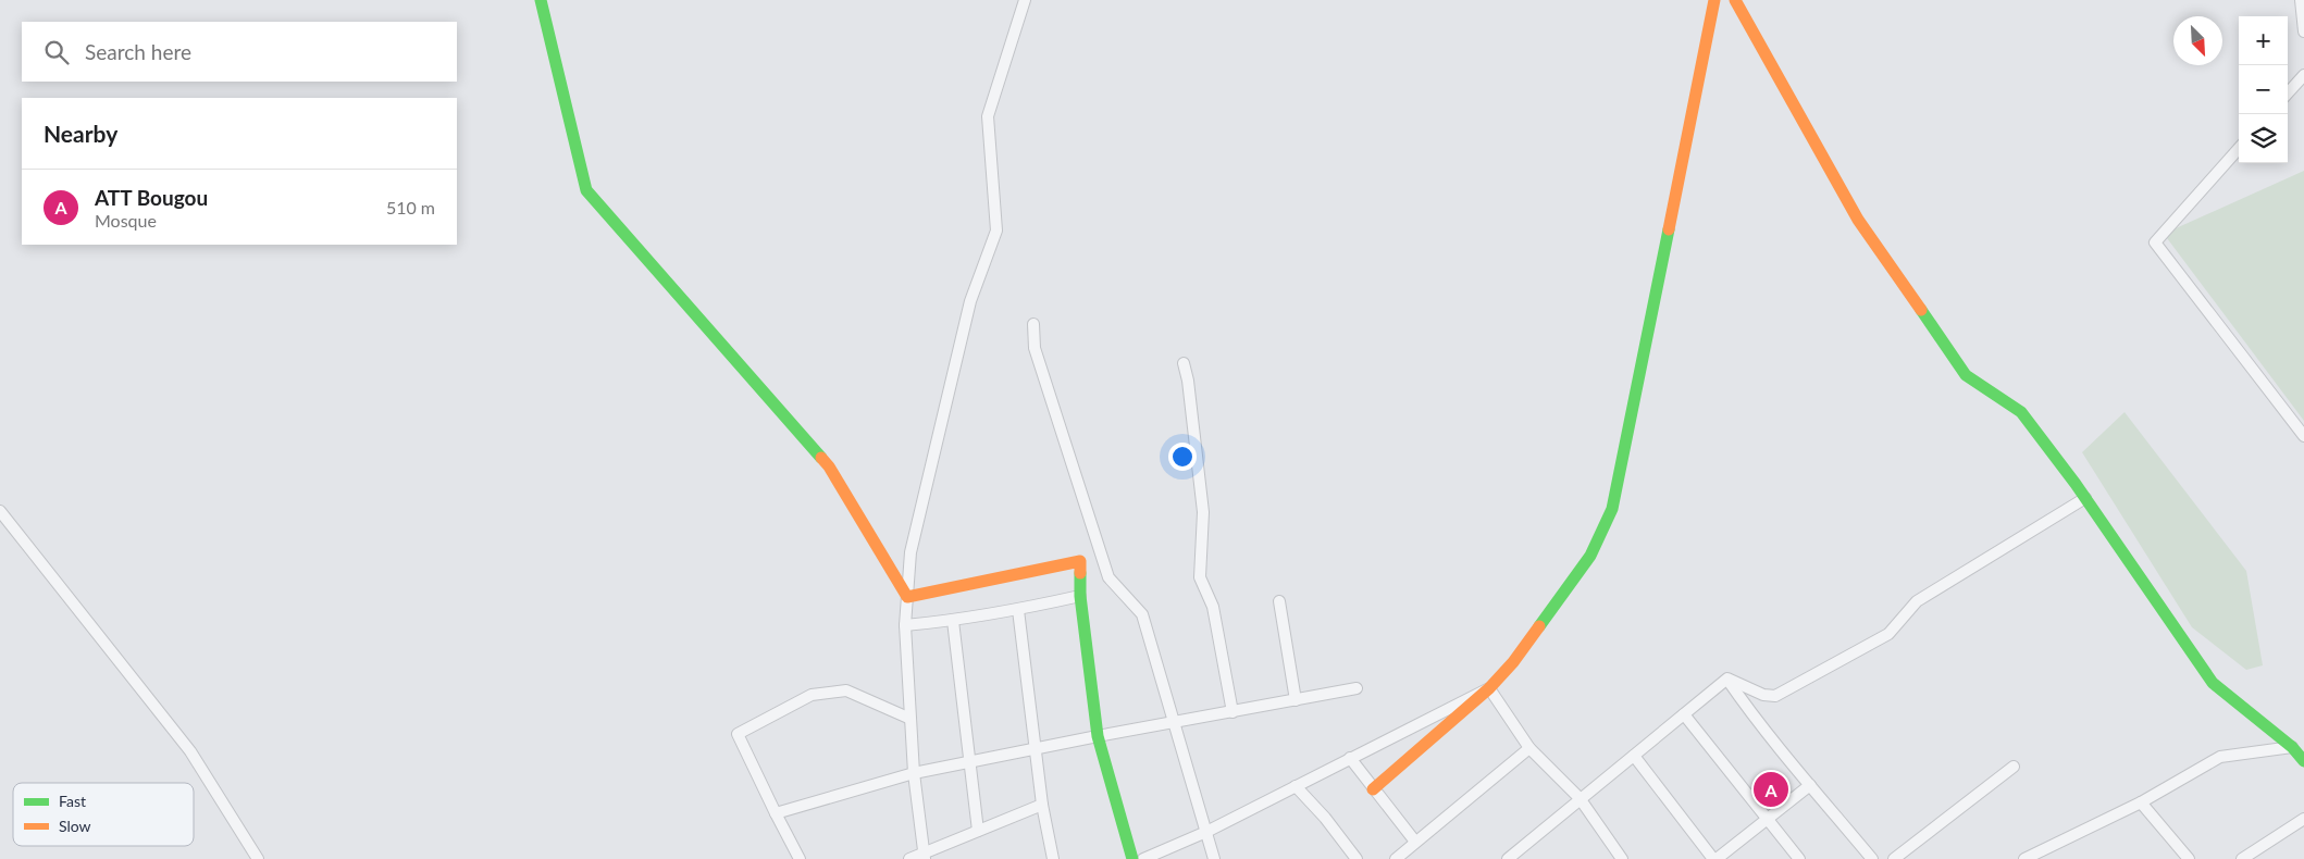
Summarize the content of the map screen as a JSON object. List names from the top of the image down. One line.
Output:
{"legend":["Fast","Slow"],"north":"bottom right","page":{"map_buttons":["+","−"],"search":"Search here","heading":"Nearby","list":[{"mark":"A","name":"ATT Bougou","note":"Mosque","value":"510 m"}],"pins":"A"}}
